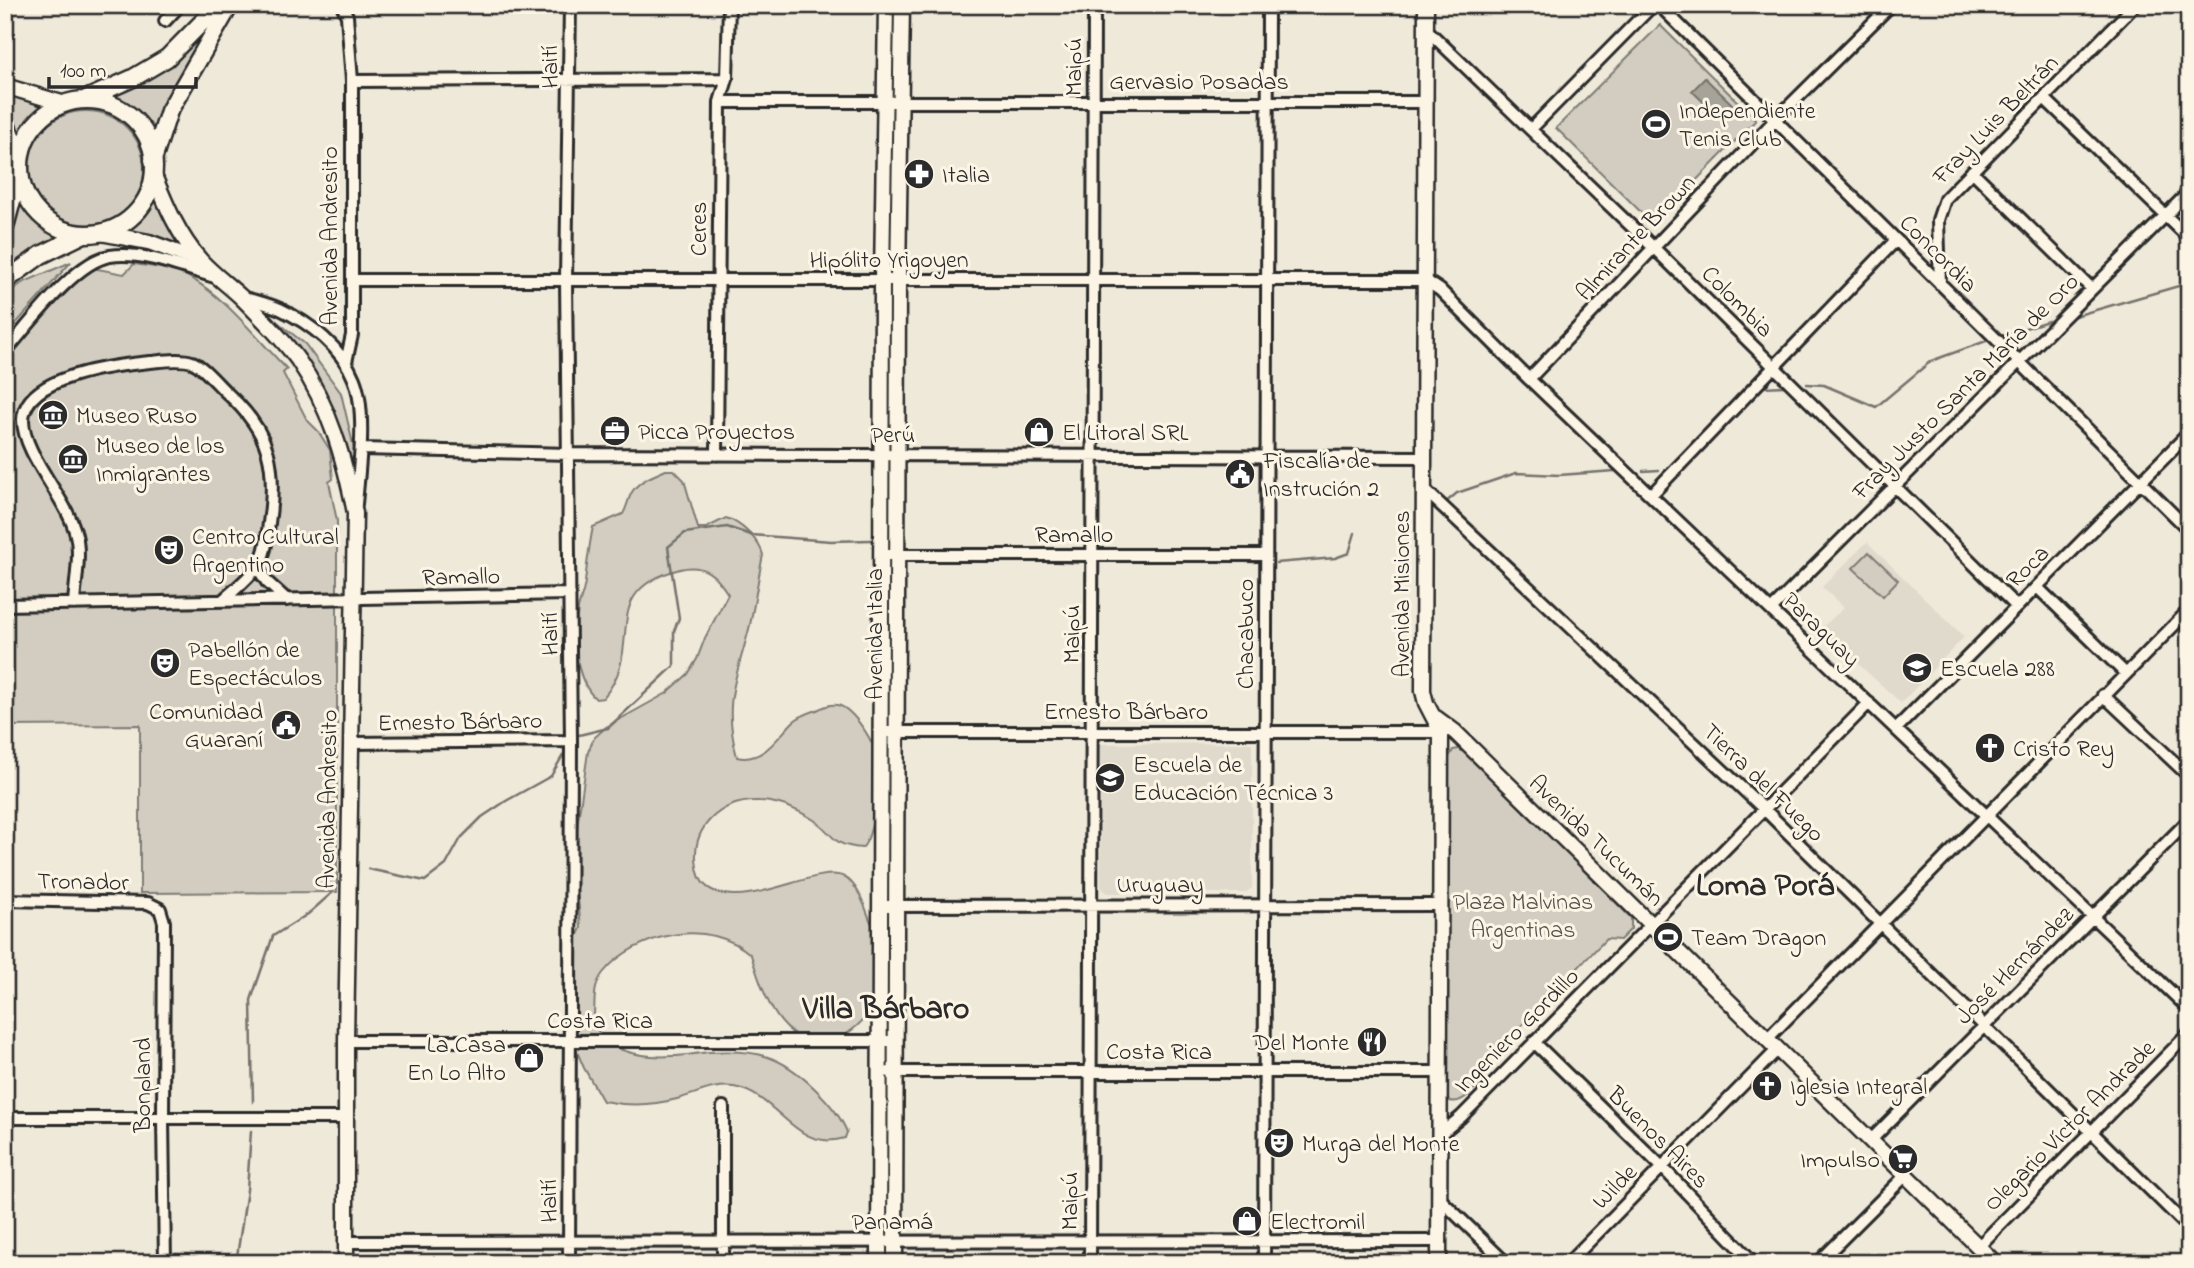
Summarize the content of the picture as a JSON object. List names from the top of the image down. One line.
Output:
{"streets":{"main road":["Avenida Andresito","Avenida Misiones","Avenida Italia","Avenida Tucumán"],"street":["Haití","Maipú","Gervasio Posadas","Fray Luis Beltrán","Ceres","Almirante Brown","Concordia","Hipólito Yrigoyen","Colombia","Fray Justo Santa María de Oro","Perú","Ramallo","Roca","Paraguay","Chacabuco","Ernesto Bárbaro","Tierra del Fuego","Tronador","Uruguay","José Hernández","Costa Rica","Ingeniero Gordillo","Bonpland","Olegario Víctor Andrade","Buenos Aires","Wilde","Panamá"]},"crossings":[["Haití","Hipólito Yrigoyen"],["Haití","Perú"],["Haití","Ramallo"],["Haití","Ernesto Bárbaro"],["Haití","Costa Rica"],["Haití","Panamá"],["Maipú","Gervasio Posadas"],["Maipú","Hipólito Yrigoyen"],["Maipú","Perú"],["Maipú","Ramallo"],["Maipú","Ernesto Bárbaro"],["Maipú","Uruguay"],["Maipú","Costa Rica"],["Maipú","Panamá"],["Gervasio Posadas","Ceres"],["Gervasio Posadas","Avenida Misiones"],["Gervasio Posadas","Avenida Italia"],["Gervasio Posadas","Chacabuco"],["Fray Luis Beltrán","Concordia"],["Ceres","Hipólito Yrigoyen"],["Ceres","Perú"],["Avenida Andresito","Hipólito Yrigoyen"],["Avenida Andresito","Perú"],["Avenida Andresito","Ramallo"],["Avenida Andresito","Ernesto Bárbaro"],["Avenida Andresito","Costa Rica"],["Avenida Andresito","Panamá"],["Almirante Brown","Concordia"],["Almirante Brown","Colombia"],["Almirante Brown","Paraguay"],["Concordia","Fray Justo Santa María de Oro"],["Concordia","Roca"],["Hipólito Yrigoyen","Avenida Misiones"],["Hipólito Yrigoyen","Paraguay"],["Hipólito Yrigoyen","Avenida Italia"],["Hipólito Yrigoyen","Chacabuco"],["Colombia","Fray Justo Santa María de Oro"],["Colombia","Roca"],["Colombia","Avenida Misiones"],["Fray Justo Santa María de Oro","Paraguay"],["Perú","Avenida Misiones"],["Perú","Avenida Italia"],["Perú","Chacabuco"],["Ramallo","Avenida Italia"],["Ramallo","Chacabuco"],["Roca","Paraguay"],["Avenida Misiones","Paraguay"],["Avenida Misiones","Tierra del Fuego"],["Avenida Misiones","Avenida Tucumán"],["Paraguay","José Hernández"],["Avenida Italia","Ernesto Bárbaro"],["Avenida Italia","Uruguay"],["Avenida Italia","Costa Rica"],["Avenida Italia","Panamá"],["Chacabuco","Ernesto Bárbaro"],["Chacabuco","Uruguay"],["Chacabuco","Costa Rica"],["Chacabuco","Panamá"],["Ernesto Bárbaro","Avenida Tucumán"],["Tierra del Fuego","José Hernández"],["Tierra del Fuego","Olegario Víctor Andrade"],["Avenida Tucumán","José Hernández"],["Avenida Tucumán","Ingeniero Gordillo"],["Avenida Tucumán","Olegario Víctor Andrade"],["Avenida Tucumán","Wilde"],["Tronador","Bonpland"],["Ingeniero Gordillo","Buenos Aires"],["Buenos Aires","Wilde"]],"districts":["Loma Porá","Villa Bárbaro"],"parks":["Plaza Malvinas Argentinas"],"places":{"sports":["Independiente Tenis Club","Team Dragon"],"pharmacy":["Italia"],"museum":["Museo Ruso","Museo de los Inmigrantes"],"office":["Picca Proyectos"],"shop":["El Litoral SRL","La Casa En Lo Alto","Electromil"],"public building":["Fiscalía de Instrución 2","Comunidad Guaraní"],"theatre":["Centro Cultural Argentino","Pabellón de Espectáculos","Murga del Monte"],"school or university":["Escuela 288","Escuela de Educación Técnica 3"],"church":["Cristo Rey","Iglesia Integral"],"restaurant":["Del Monte"],"supermarket":["Impulso"]},"scale_bar":"100 m"}
